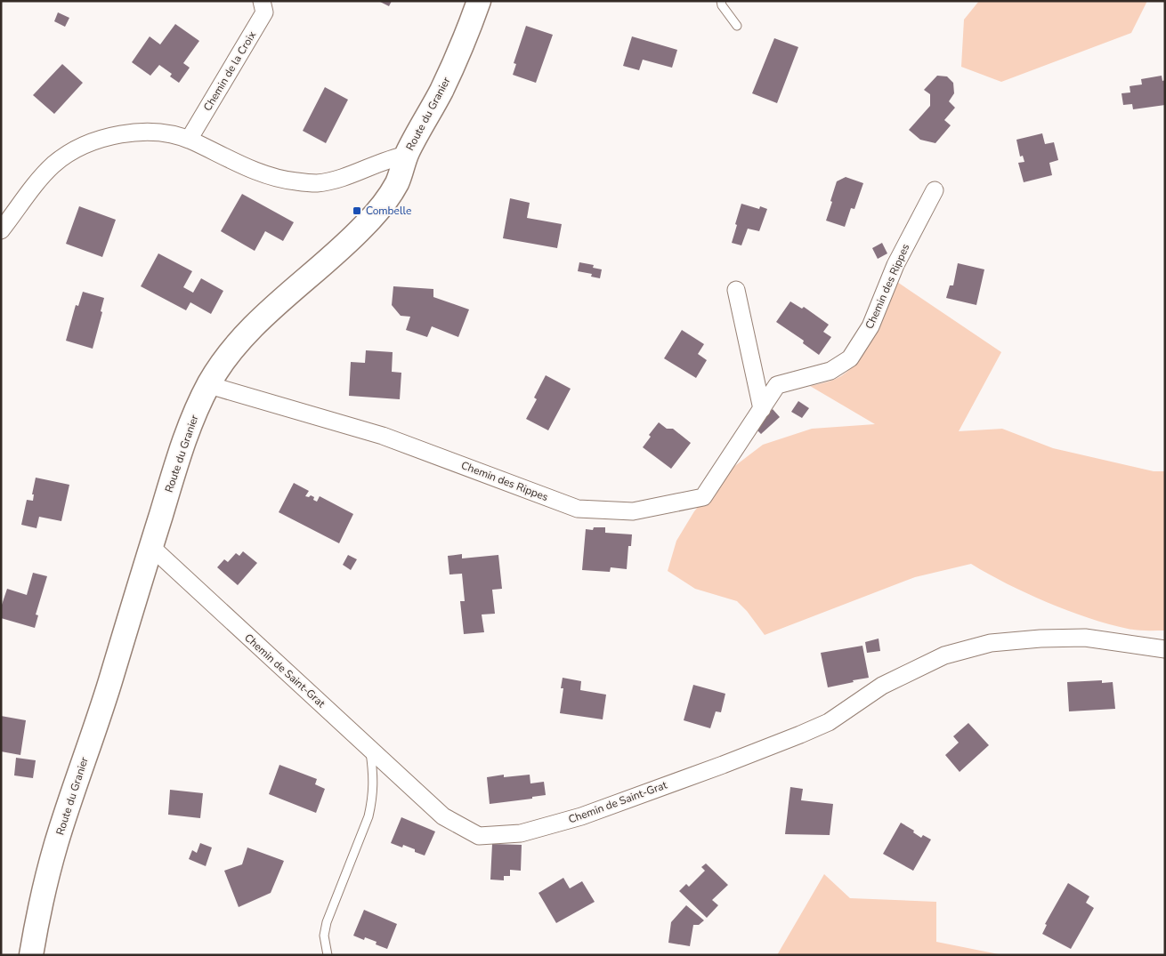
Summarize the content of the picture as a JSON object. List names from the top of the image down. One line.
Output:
{"streets":{"street":["Chemin de la Croix","Route du Granier","Chemin des Rippes","Chemin de Saint-Grat"]},"crossings":[["Route du Granier","Chemin des Rippes"],["Route du Granier","Chemin de Saint-Grat"]],"places":{"transit":["Combelle"]}}
